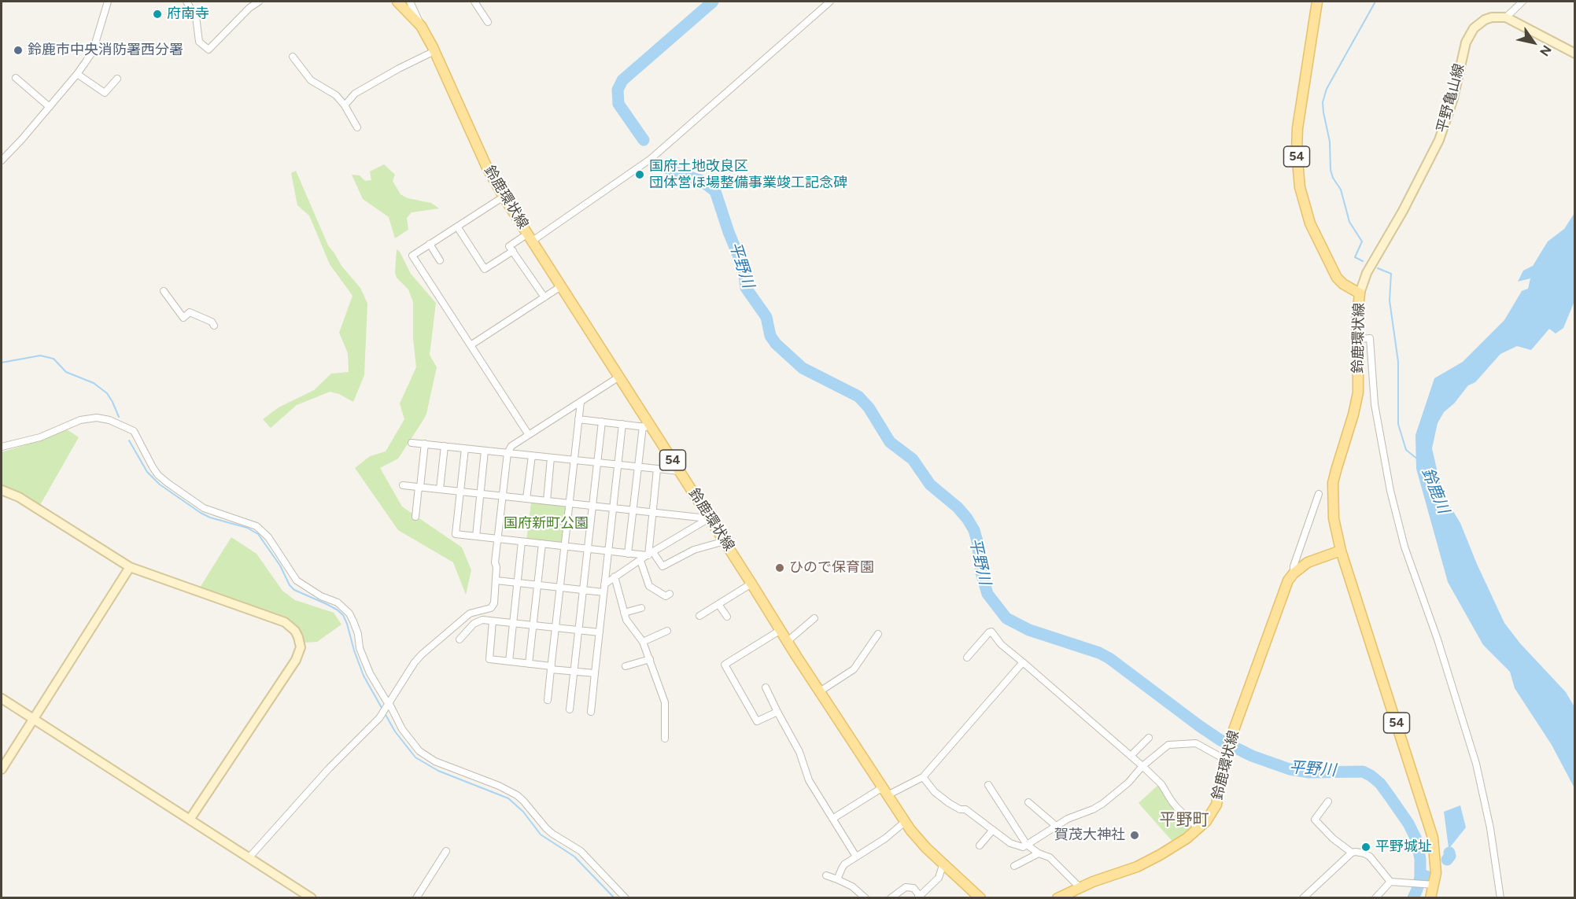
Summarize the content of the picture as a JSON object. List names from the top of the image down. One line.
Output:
{"streets":{"main road":["54","鈴鹿環状線"],"street":["平野亀山線"]},"crossings":[["平野亀山線","鈴鹿環状線"]],"districts":["平野町"],"water":["平野川","鈴鹿川"],"parks":["国府新町公園"],"places":["府南寺","鈴鹿市中央消防署西分署","国府土地改良区 団体営ほ場整備事業竣工記念碑","ひので保育園","賀茂大神社","平野城址"],"north":"bottom right"}
